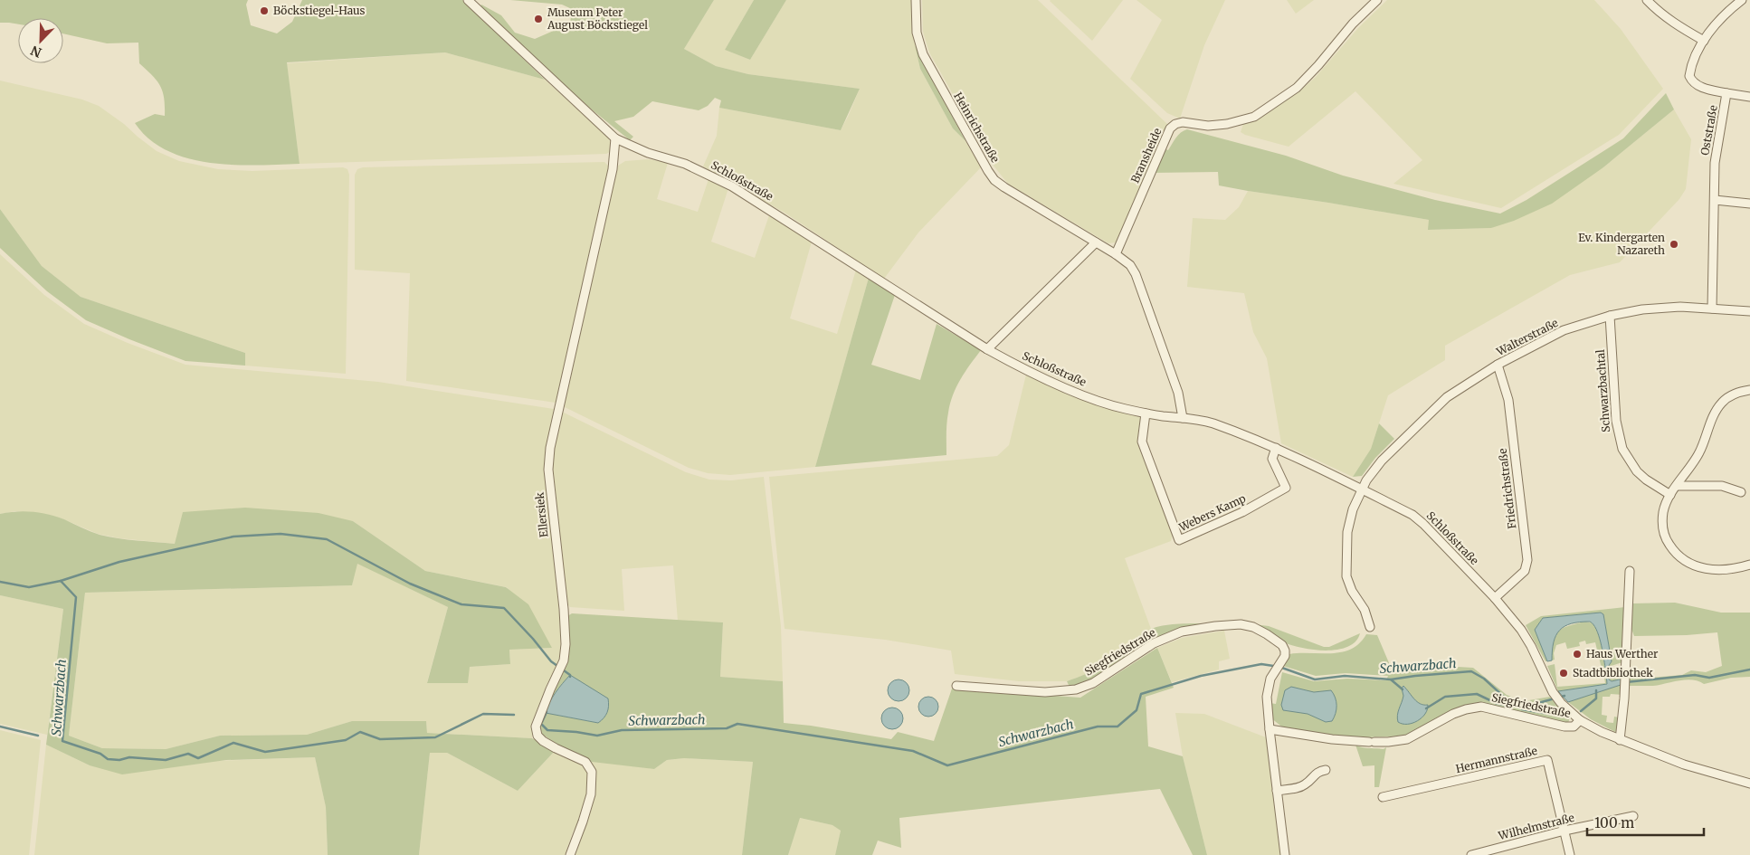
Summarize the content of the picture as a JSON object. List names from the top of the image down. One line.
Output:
{"streets":{"street":["Heinrichstraße","Oststraße","Bransheide","Schloßstraße","Walterstraße","Schwarzbachtal","Friedrichstraße","Webers Kamp","Ellersiek","Siegfriedstraße","Hermannstraße","Wilhelmstraße"]},"crossings":[["Heinrichstraße","Bransheide"],["Heinrichstraße","Schloßstraße"],["Oststraße","Walterstraße"],["Schloßstraße","Walterstraße"],["Schloßstraße","Friedrichstraße"],["Schloßstraße","Webers Kamp"],["Schloßstraße","Ellersiek"],["Schloßstraße","Siegfriedstraße"],["Walterstraße","Schwarzbachtal"],["Walterstraße","Friedrichstraße"],["Hermannstraße","Wilhelmstraße"]],"water":["Schwarzbach"],"places":["Böckstiegel-Haus","Museum Peter August Böckstiegel","Ev. Kindergarten Nazareth","Haus Werther","Stadtbibliothek"],"scale_bar":"100 m","north":"bottom left"}
